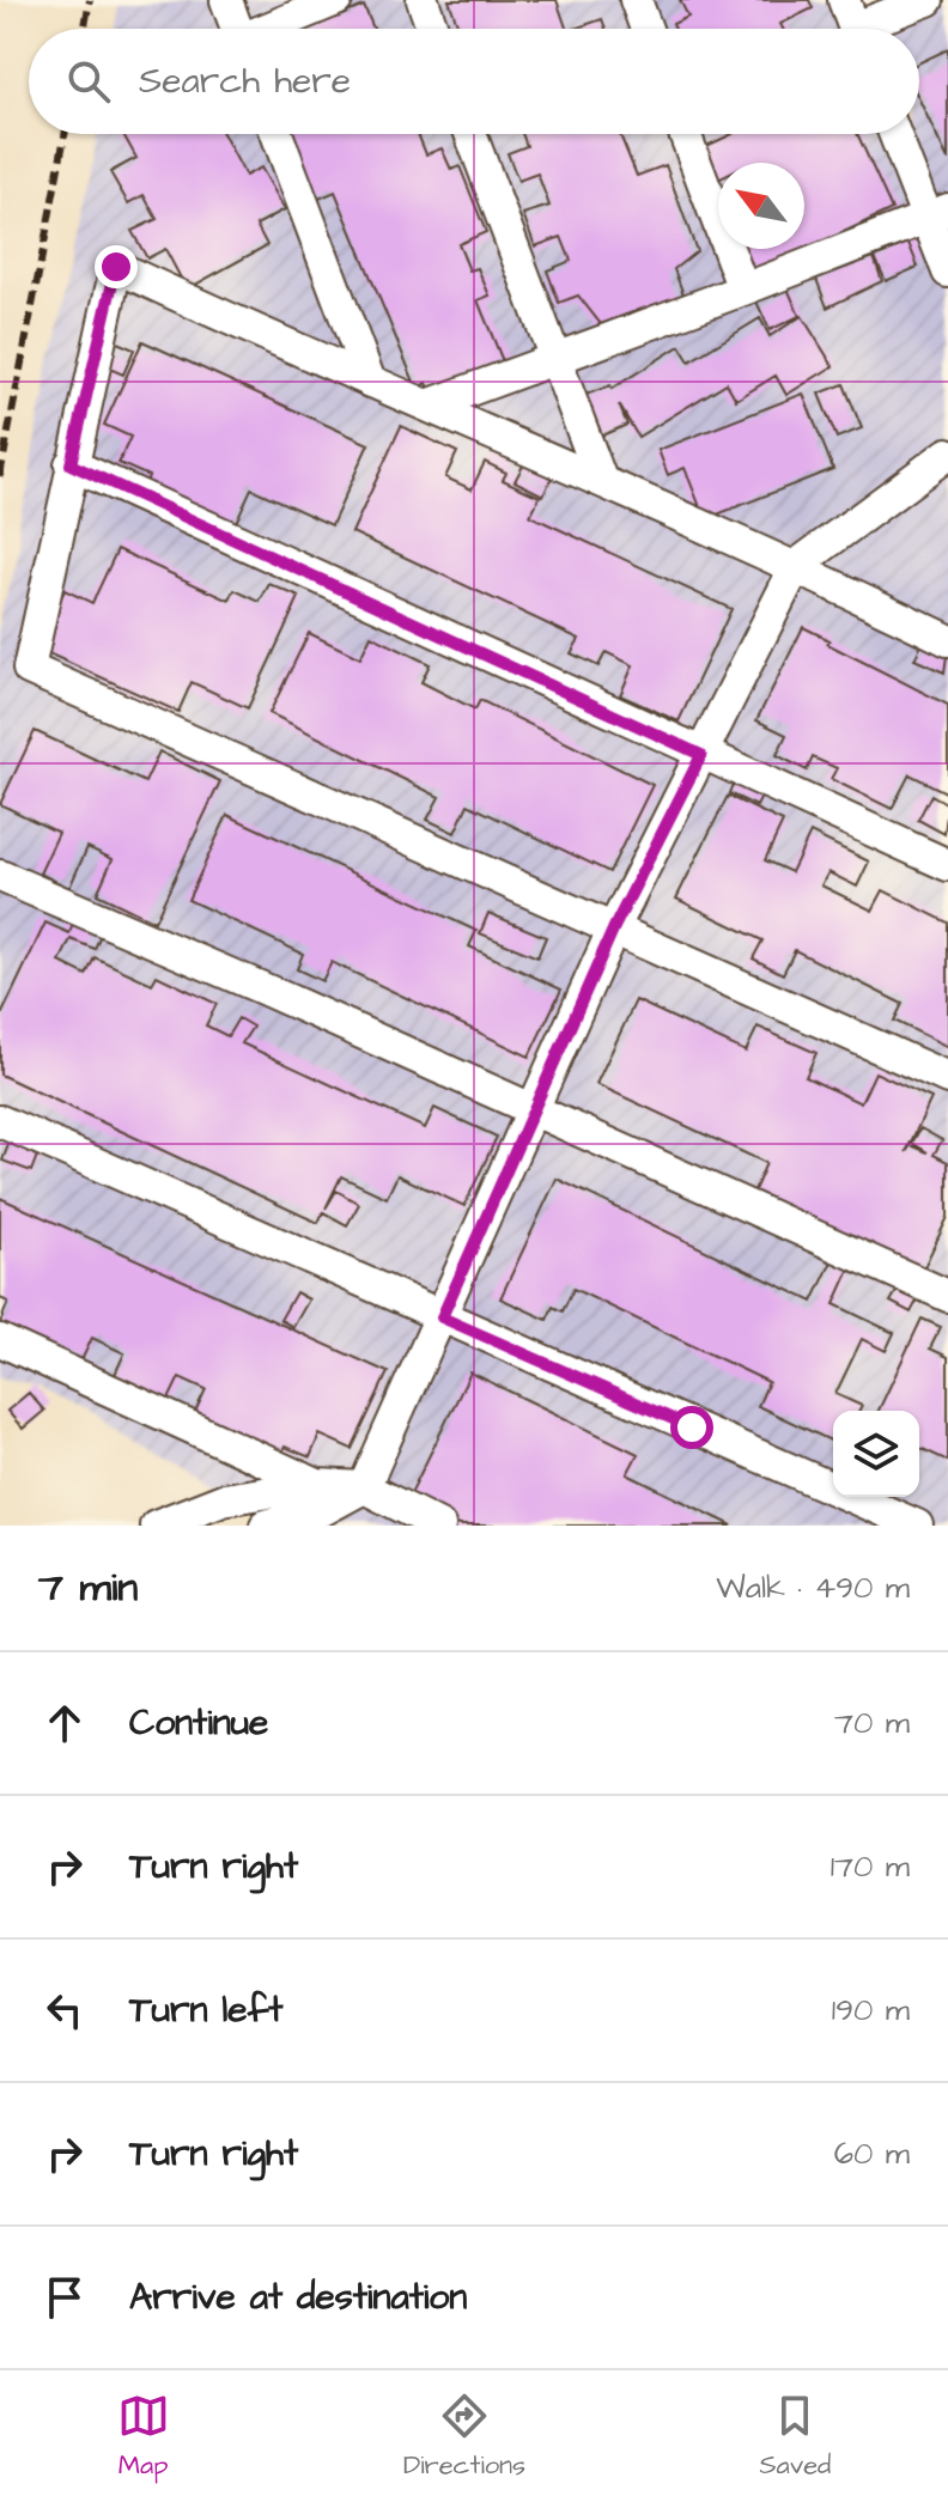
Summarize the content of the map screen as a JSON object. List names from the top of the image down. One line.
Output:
{"north":"top left","page":{"search":"Search here","heading":["7 min","Walk · 490 m"],"list":[["Continue","70 m"],["Turn right","170 m"],["Turn left","190 m"],["Turn right","60 m"],"Arrive at destination"],"nav":["Map","Directions","Saved"]}}
